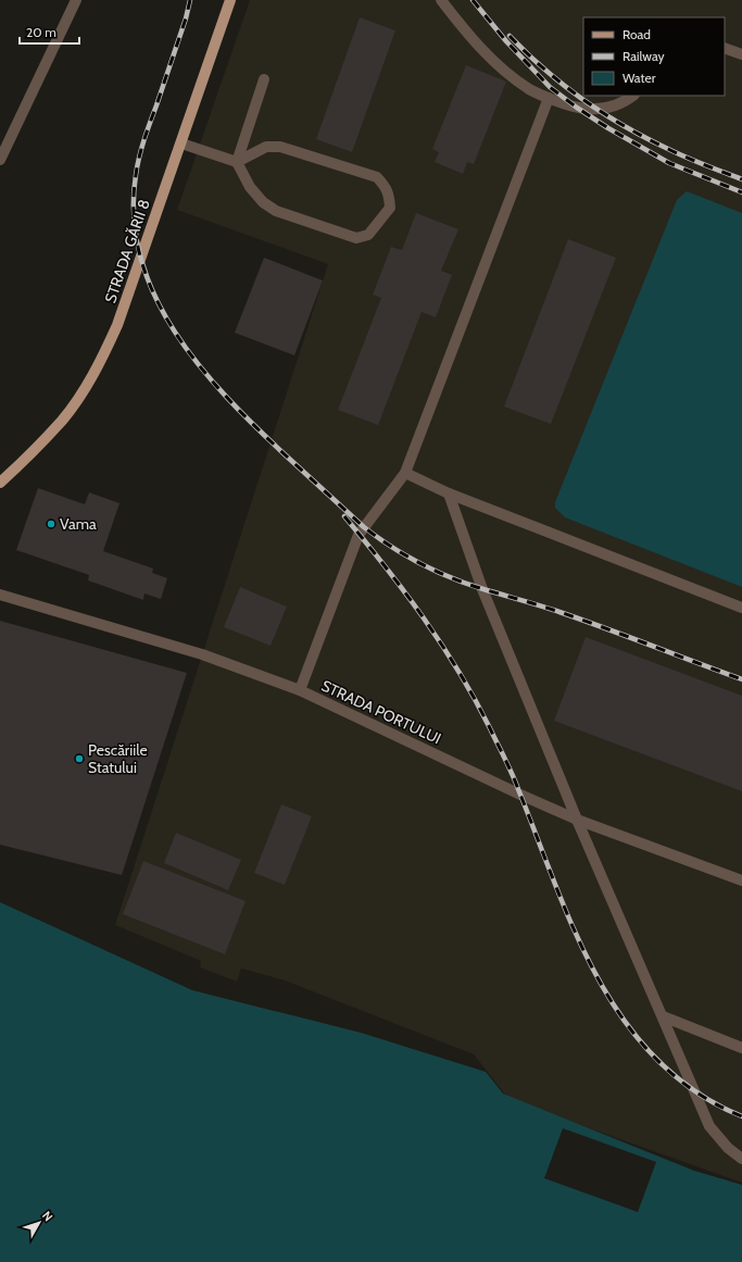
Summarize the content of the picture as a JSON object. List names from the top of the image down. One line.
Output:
{"streets":{"main road":["STRADA GĂRII 8"],"street":["STRADA PORTULUI"]},"places":["Vama","Pescăriile Statului"],"legend":["Road","Railway","Water"],"scale_bar":"20 m","north":"top right"}
